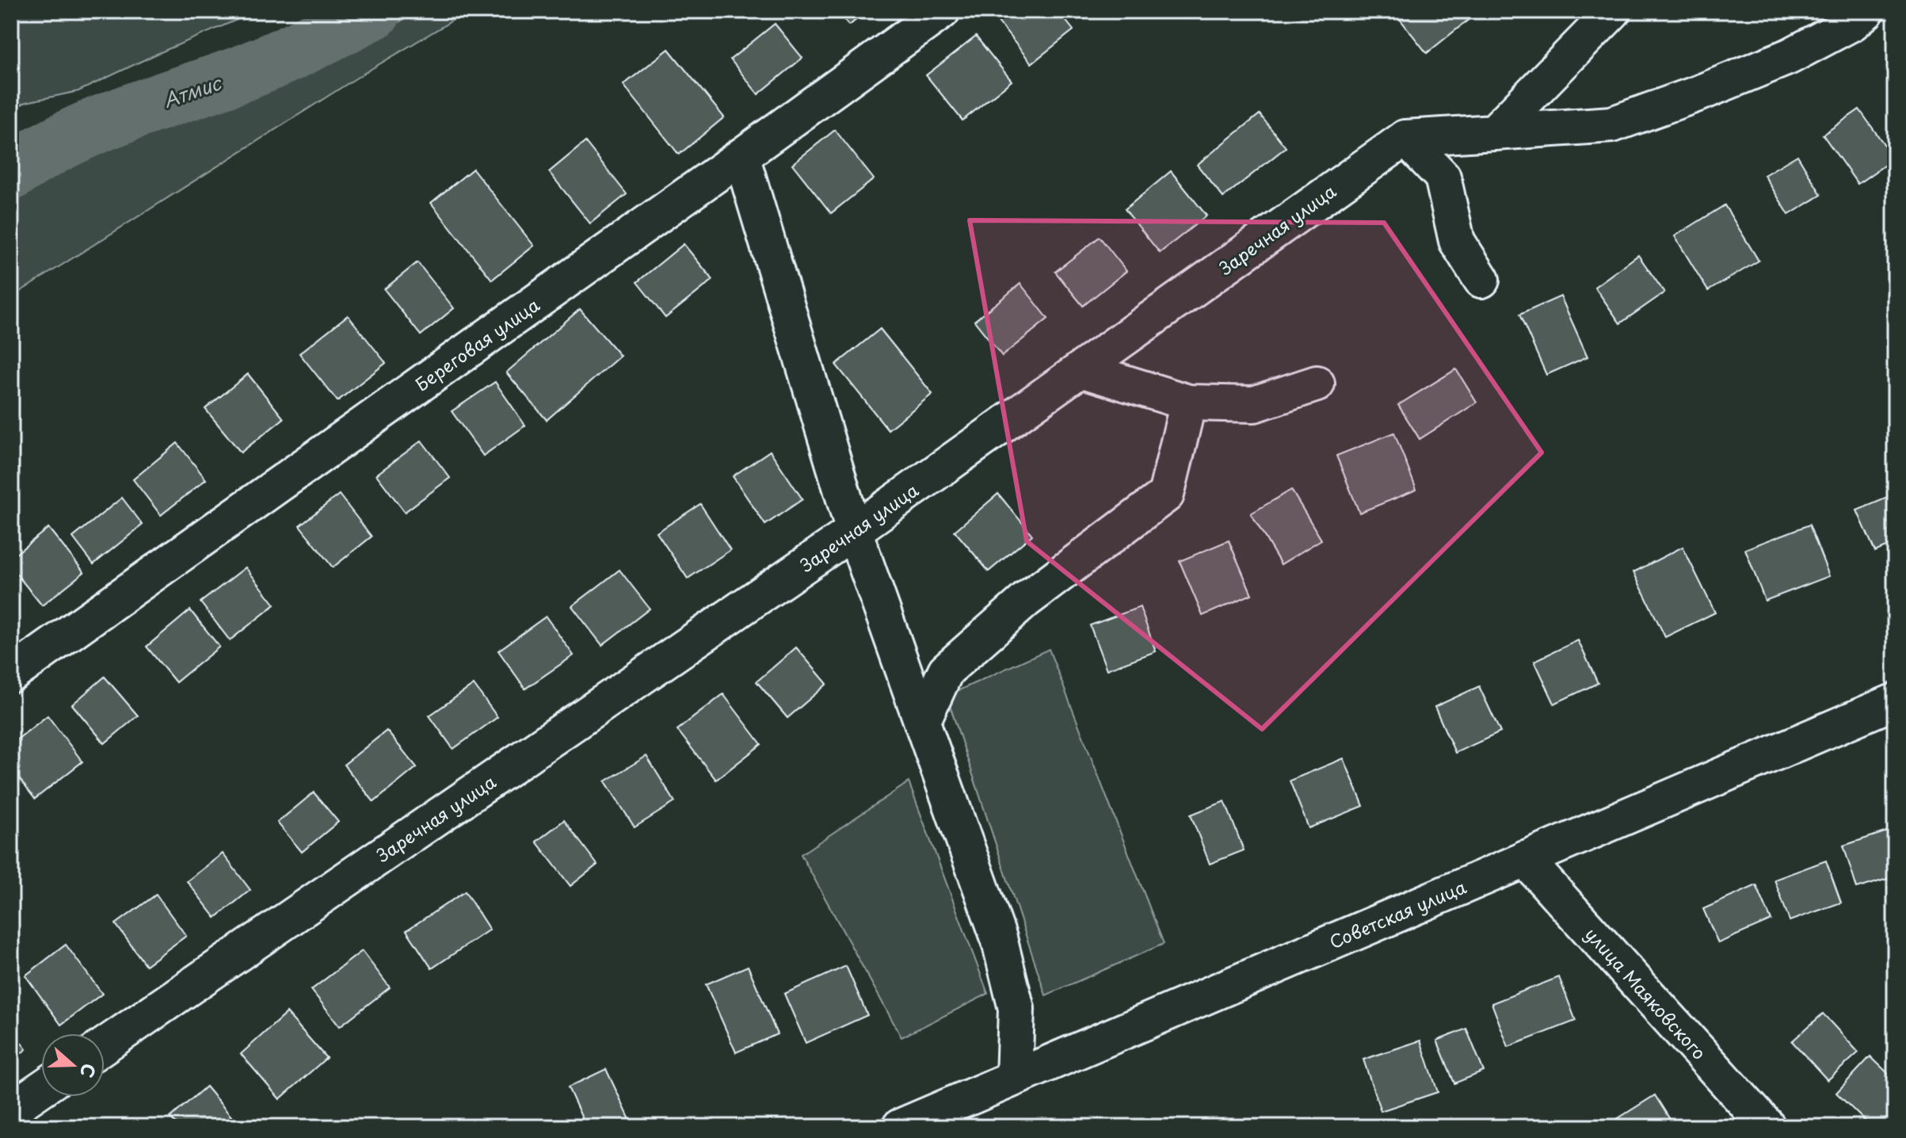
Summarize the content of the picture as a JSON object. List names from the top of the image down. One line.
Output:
{"streets":{"street":["Заречная улица","Береговая улица","Советская улица","улица Маяковского"]},"crossings":[["Советская улица","улица Маяковского"]],"water":["Атмис"],"north":"right"}
